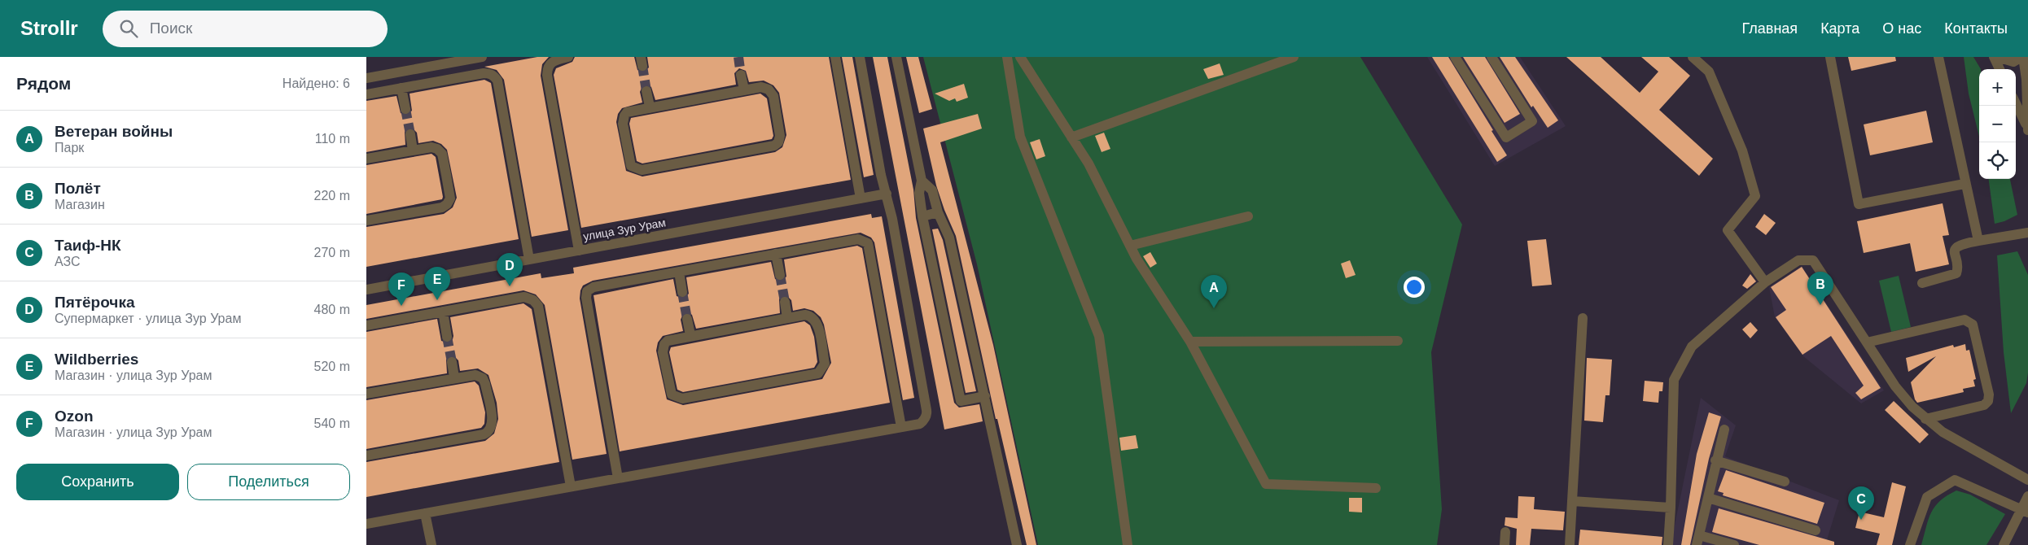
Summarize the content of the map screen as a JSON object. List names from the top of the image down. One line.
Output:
{"streets":{"street":["улица Зур Урам"]},"page":{"header":"Strollr","search":"Поиск","nav":["Главная","Карта","О нас","Контакты"],"heading":["Рядом","Найдено: 6"],"map_buttons":["+","−"],"list":[{"mark":"A","name":"Ветеран войны","note":"Парк","value":"110 m"},{"mark":"B","name":"Полёт","note":"Магазин","value":"220 m"},{"mark":"C","name":"Таиф-НК","note":"АЗС","value":"270 m"},{"mark":"D","name":"Пятёрочка","note":"Супермаркет · улица Зур Урам","value":"480 m"},{"mark":"E","name":"Wildberries","note":"Магазин · улица Зур Урам","value":"520 m"},{"mark":"F","name":"Ozon","note":"Магазин · улица Зур Урам","value":"540 m"}],"pins":["D","E","B","F","A","C"],"buttons":["Сохранить","Поделиться"]}}
